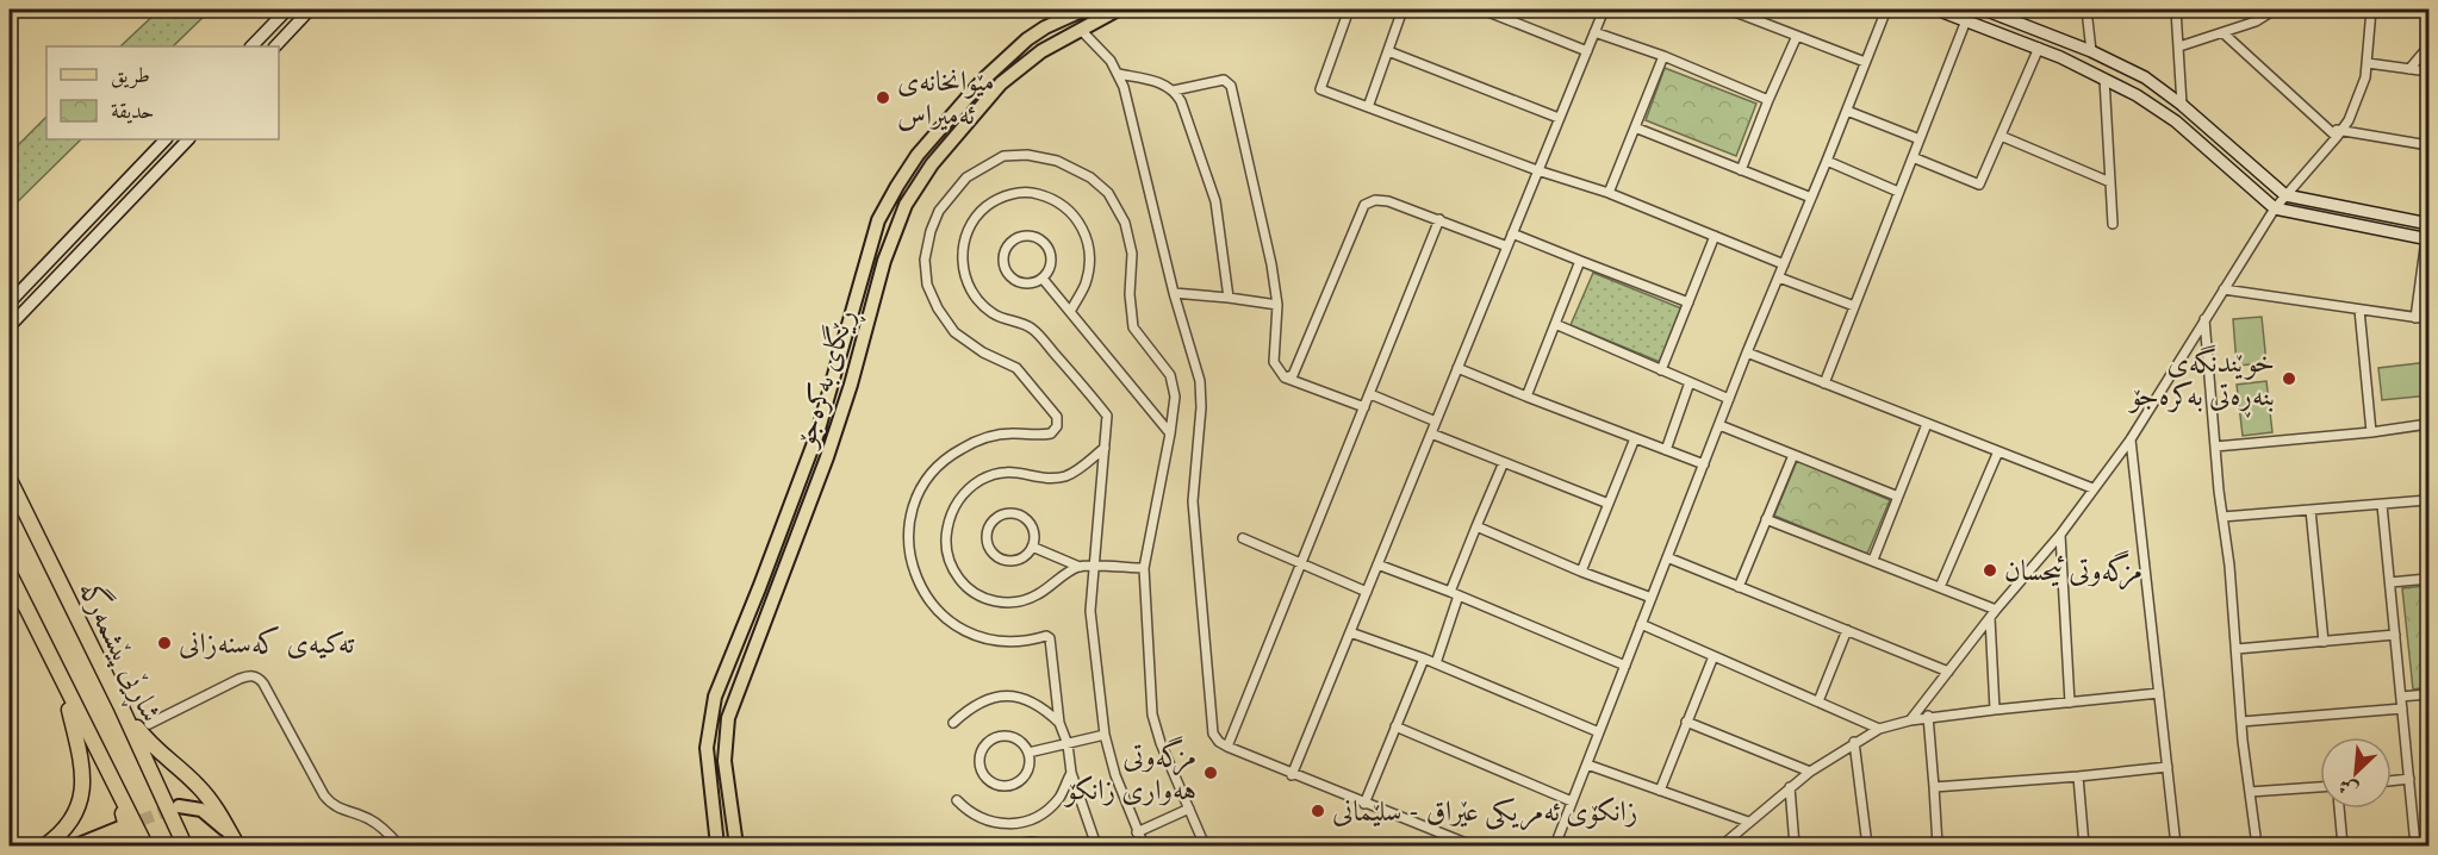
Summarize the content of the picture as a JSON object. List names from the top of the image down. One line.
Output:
{"streets":{"highway":["شاڕێی پێشمەرگە"],"main road":["ڕێگای بەکرەجۆ"]},"places":["مێوانخانەی ئەمیراس","خوێندنگەی بنەڕەتی بەکرەجۆ","مزگەوتی ئیحسان","تەکیەی کەسنەزانی","مزگەوتی هەواری زانکۆ","زانکۆی ئەمریکی عێراق - سلێمانی"],"legend":["طريق","حديقة"],"north":"bottom left"}
